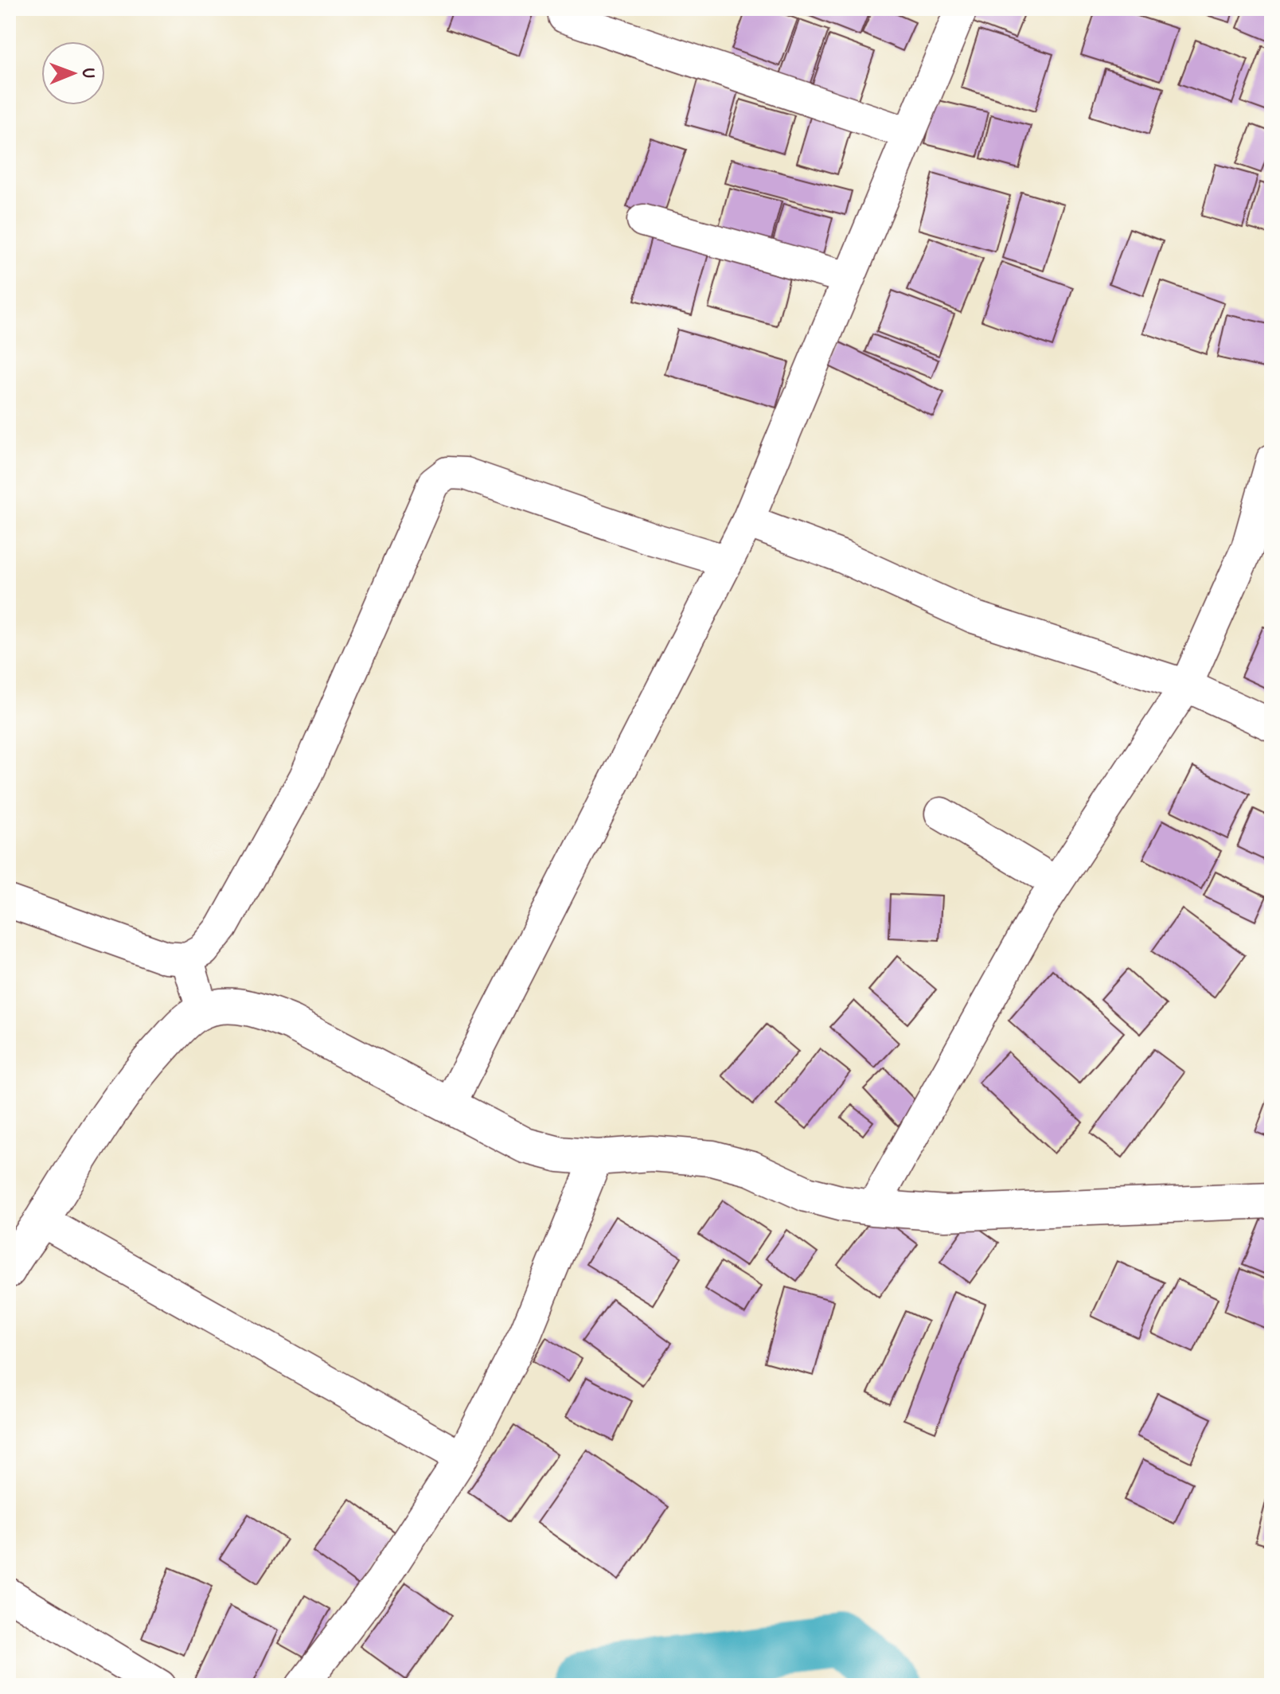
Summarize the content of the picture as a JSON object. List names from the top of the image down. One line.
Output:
{"north":"right"}
